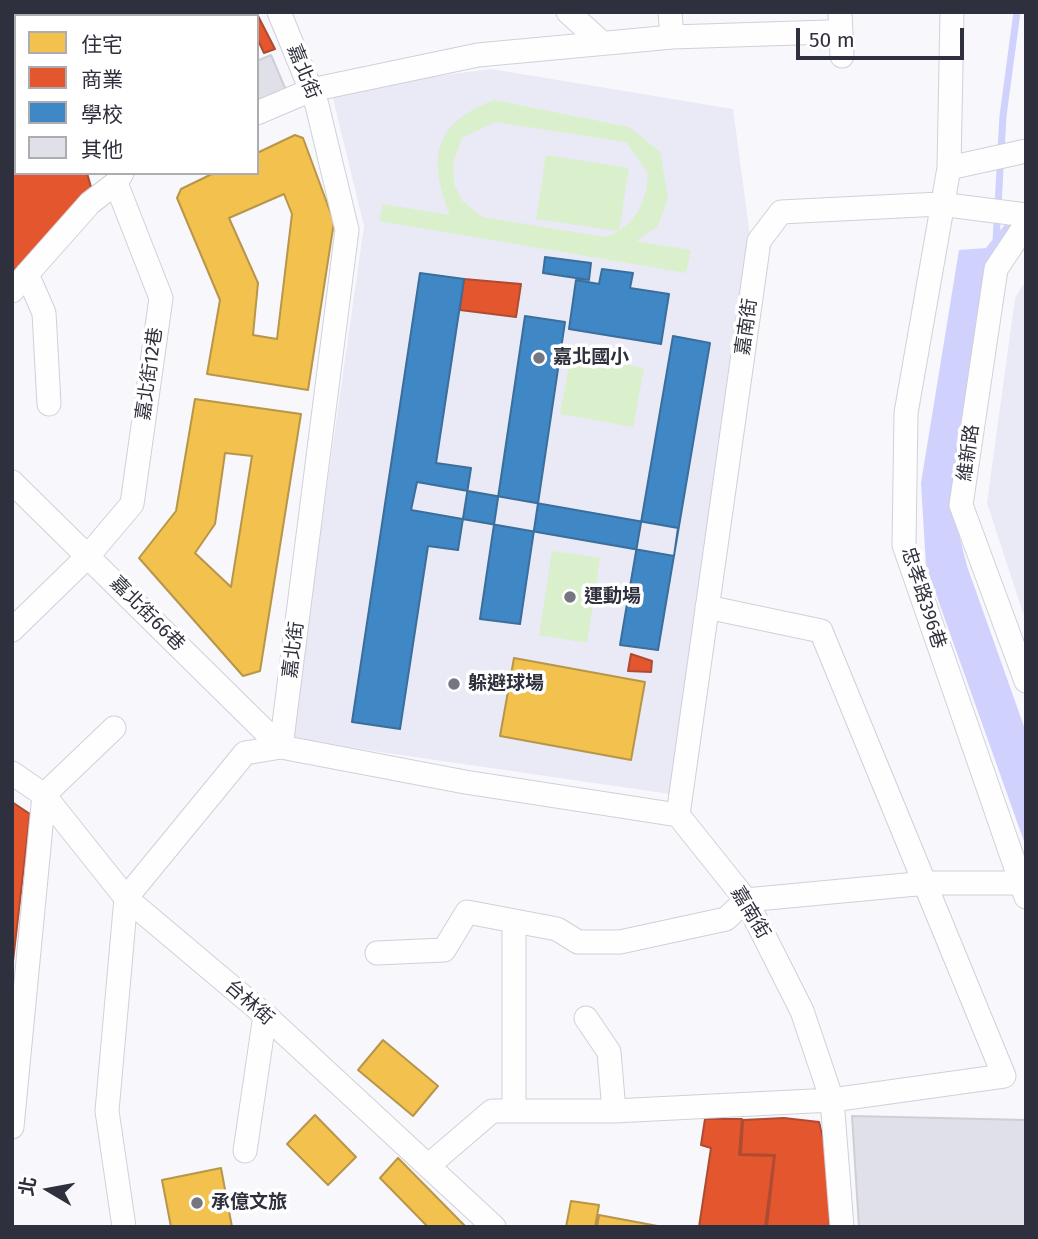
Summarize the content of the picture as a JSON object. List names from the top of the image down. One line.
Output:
{"streets":{"street":["嘉北街","嘉南街","嘉北街12巷","維新路","忠孝路396巷","嘉北街66巷","台林街"]},"crossings":[["嘉北街","嘉北街66巷"],["嘉南街","忠孝路396巷"],["嘉北街12巷","嘉北街66巷"]],"places":["嘉北國小","運動場","躲避球場","承億文旅"],"legend":["住宅","商業","學校","其他"],"scale_bar":"50 m","north":"left"}
